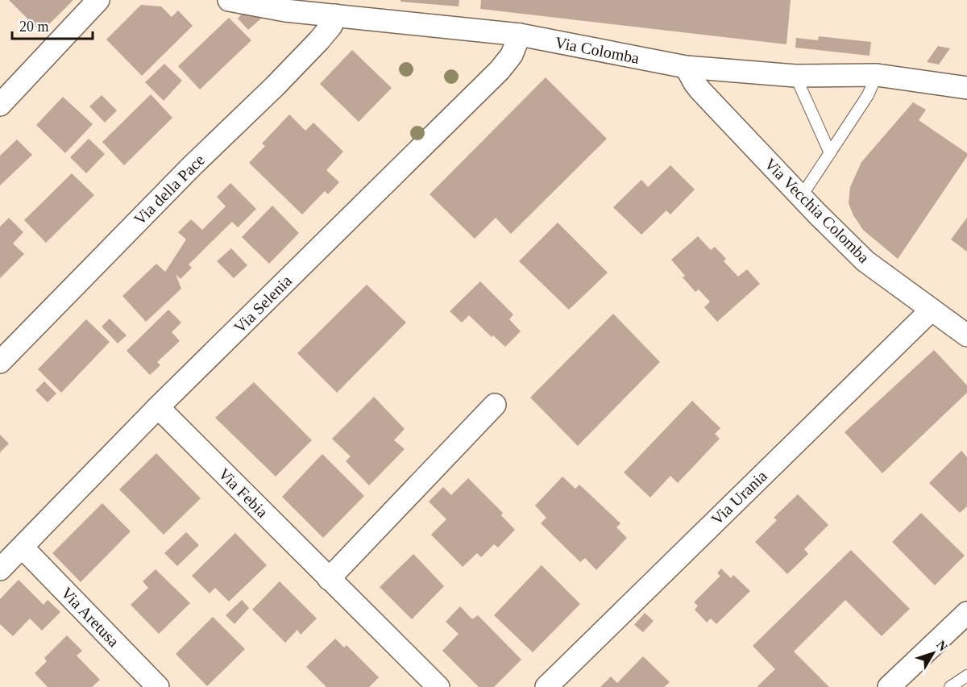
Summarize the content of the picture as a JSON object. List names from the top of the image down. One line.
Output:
{"streets":{"street":["Via Colomba","Via della Pace","Via Vecchia Colomba","Via Selenia","Via Febia","Via Urania","Via Aretusa"]},"crossings":[["Via Colomba","Via della Pace"],["Via Colomba","Via Vecchia Colomba"],["Via Colomba","Via Selenia"],["Via Vecchia Colomba","Via Urania"],["Via Selenia","Via Febia"],["Via Selenia","Via Aretusa"]],"scale_bar":"20 m","north":"top right"}
